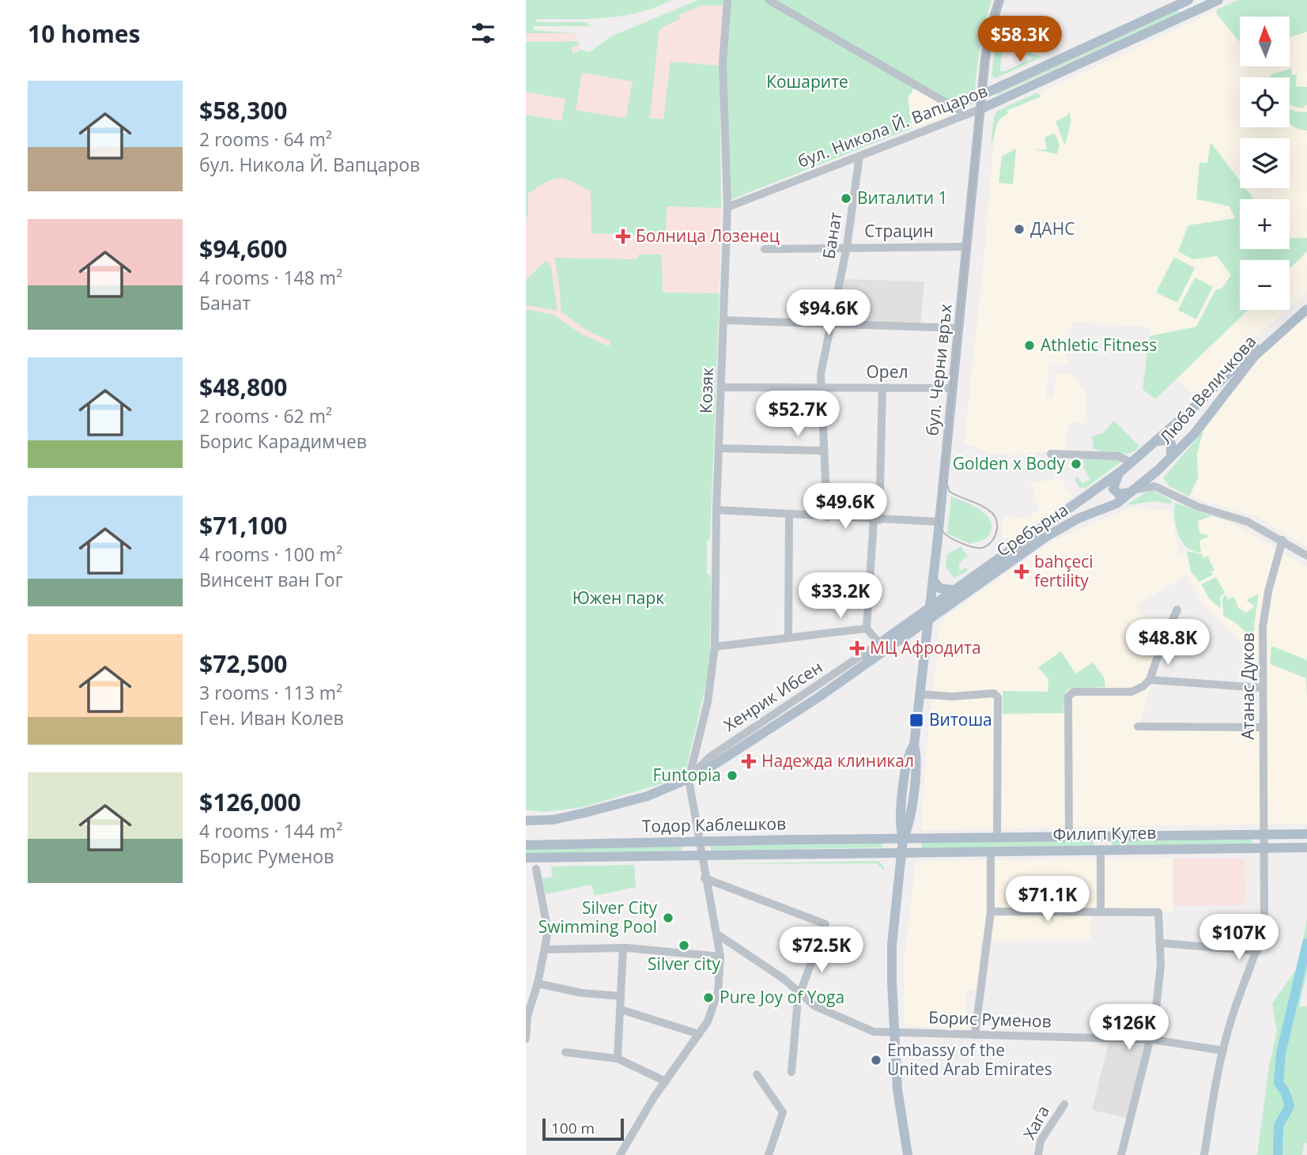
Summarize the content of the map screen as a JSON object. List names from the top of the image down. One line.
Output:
{"streets":{"main road":["бул. Никола Й. Вапцаров","бул. Черни връх","Люба Величкова","Сребърна","Хенрик Ибсен","Тодор Каблешков","Филип Кутев"],"street":["Страцин","Банат","Орел","Козяк","Атанас Дуков","Борис Руменов","Хага"]},"crossings":[["бул. Никола Й. Вапцаров","Банат"],["бул. Никола Й. Вапцаров","бул. Черни връх"],["бул. Никола Й. Вапцаров","Козяк"],["Страцин","Банат"],["Страцин","бул. Черни връх"],["Банат","Орел"],["бул. Черни връх","Орел"],["бул. Черни връх","Сребърна"],["бул. Черни връх","Хенрик Ибсен"],["бул. Черни връх","Тодор Каблешков"],["бул. Черни връх","Филип Кутев"],["бул. Черни връх","Борис Руменов"],["Орел","Козяк"],["Люба Величкова","Сребърна"],["Козяк","Хенрик Ибсен"],["Сребърна","Хенрик Ибсен"],["Атанас Дуков","Филип Кутев"],["Атанас Дуков","Борис Руменов"],["Тодор Каблешков","Филип Кутев"]],"parks":["Кошарите","Южен парк"],"places":{"other":["Виталити 1","ДАНС","Athletic Fitness","Golden x Body","Funtopia","Silver City Swimming Pool","Silver city","Pure Joy of Yoga","Embassy of the United Arab Emirates"],"health":["Болница Лозенец","bahçeci fertility","МЦ Афродита","Надежда клиникал"],"transit":["Витоша"]},"scale_bar":"100 m","north":"top","page":{"heading":"10 homes","price":["$58.3K","$94.6K","$52.7K","$49.6K","$33.2K","$48.8K","$71.1K","$107K","$72.5K","$126K"],"map_buttons":["+","−"],"list":[{"name":"$58,300","note":"2 rooms · 64 m² · бул. Никола Й. Вапцаров"},{"name":"$94,600","note":"4 rooms · 148 m² · Банат"},{"name":"$48,800","note":"2 rooms · 62 m² · Борис Карадимчев"},{"name":"$71,100","note":"4 rooms · 100 m² · Винсент ван Гог"},{"name":"$72,500","note":"3 rooms · 113 m² · Ген. Иван Колев"},{"name":"$126,000","note":"4 rooms · 144 m² · Борис Руменов"}],"scale":"100 m"}}
